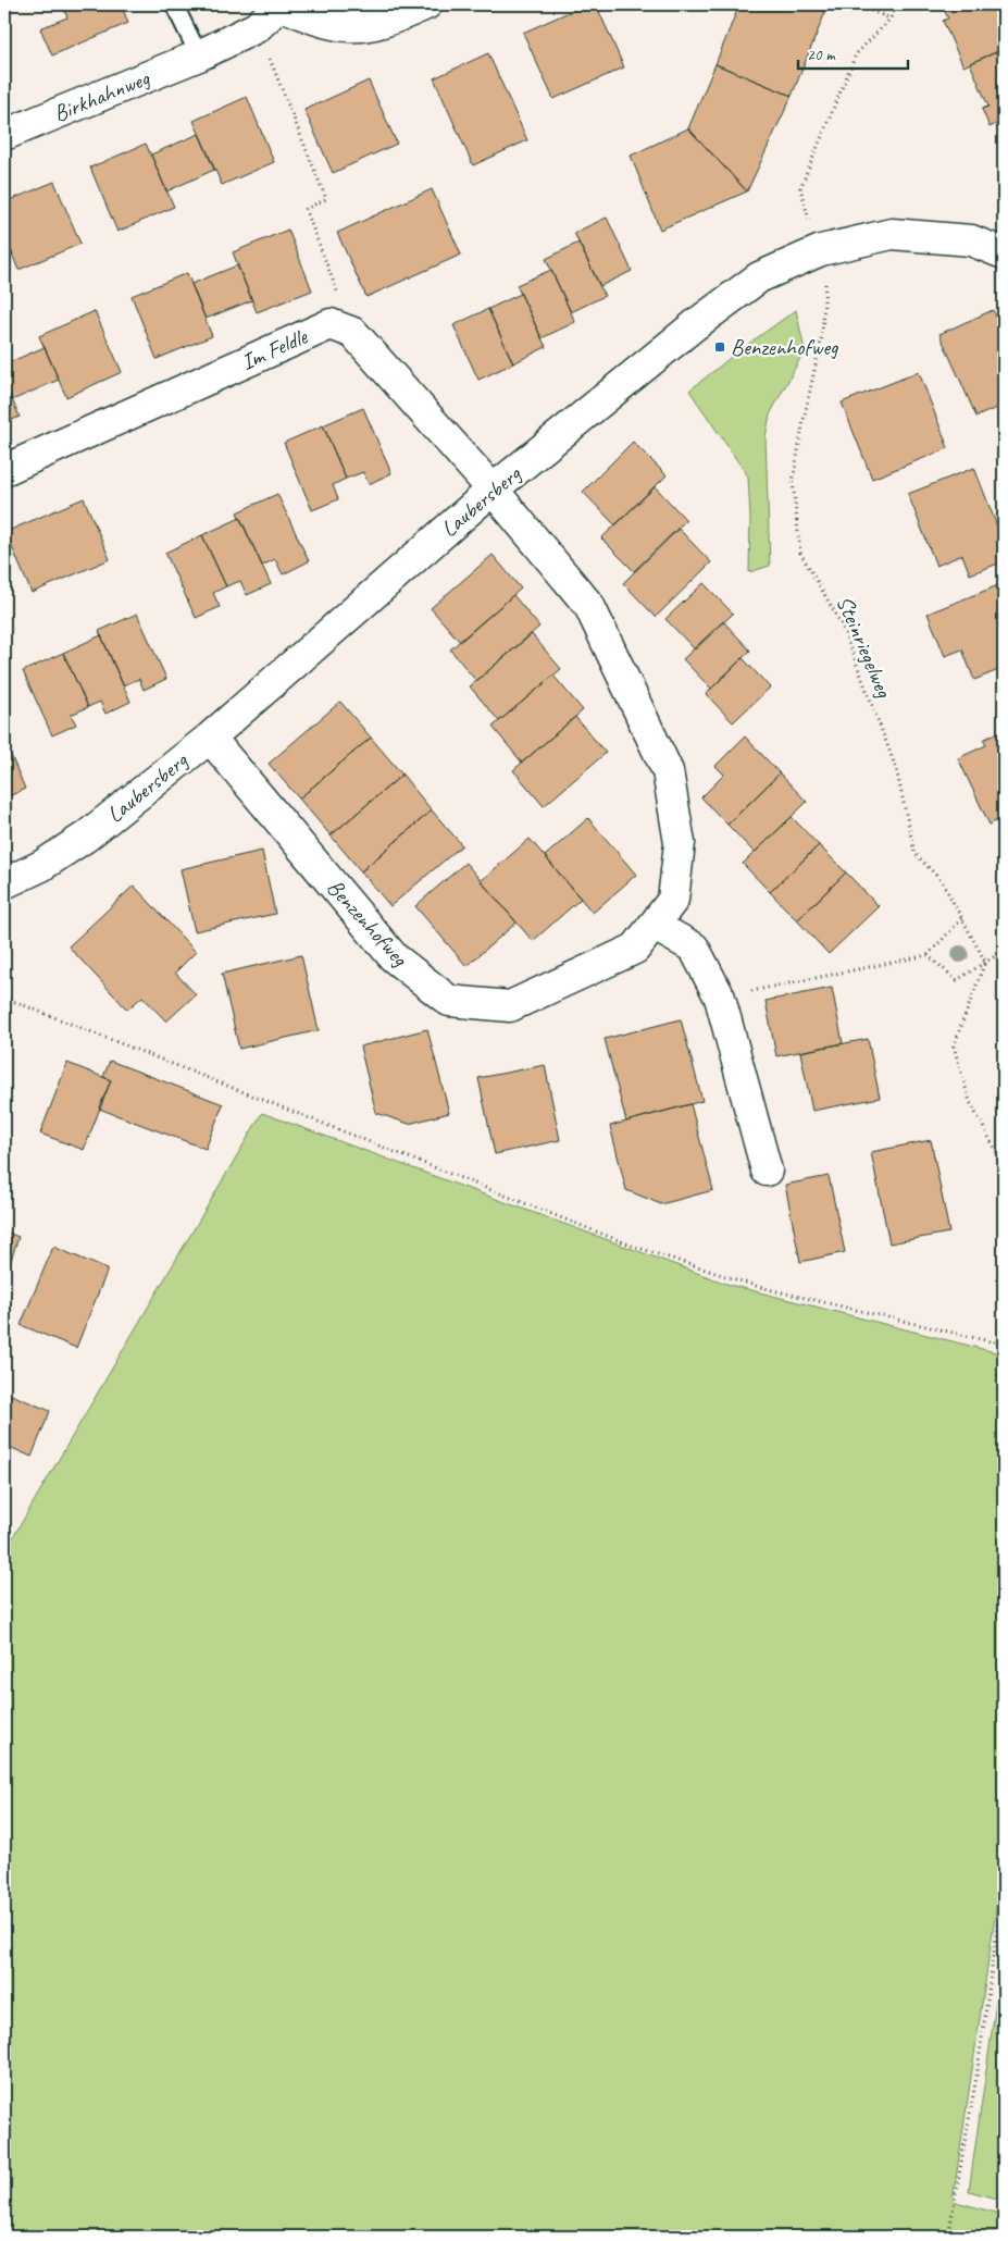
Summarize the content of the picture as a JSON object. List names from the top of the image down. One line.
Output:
{"streets":{"street":["Birkhahnweg","Im Feldle","Laubersberg","Benzenhofweg"],"path":["Steinriegelweg"]},"crossings":[["Laubersberg","Steinriegelweg"],["Laubersberg","Benzenhofweg"]],"places":{"transit":["Benzenhofweg"]},"scale_bar":"20 m"}
